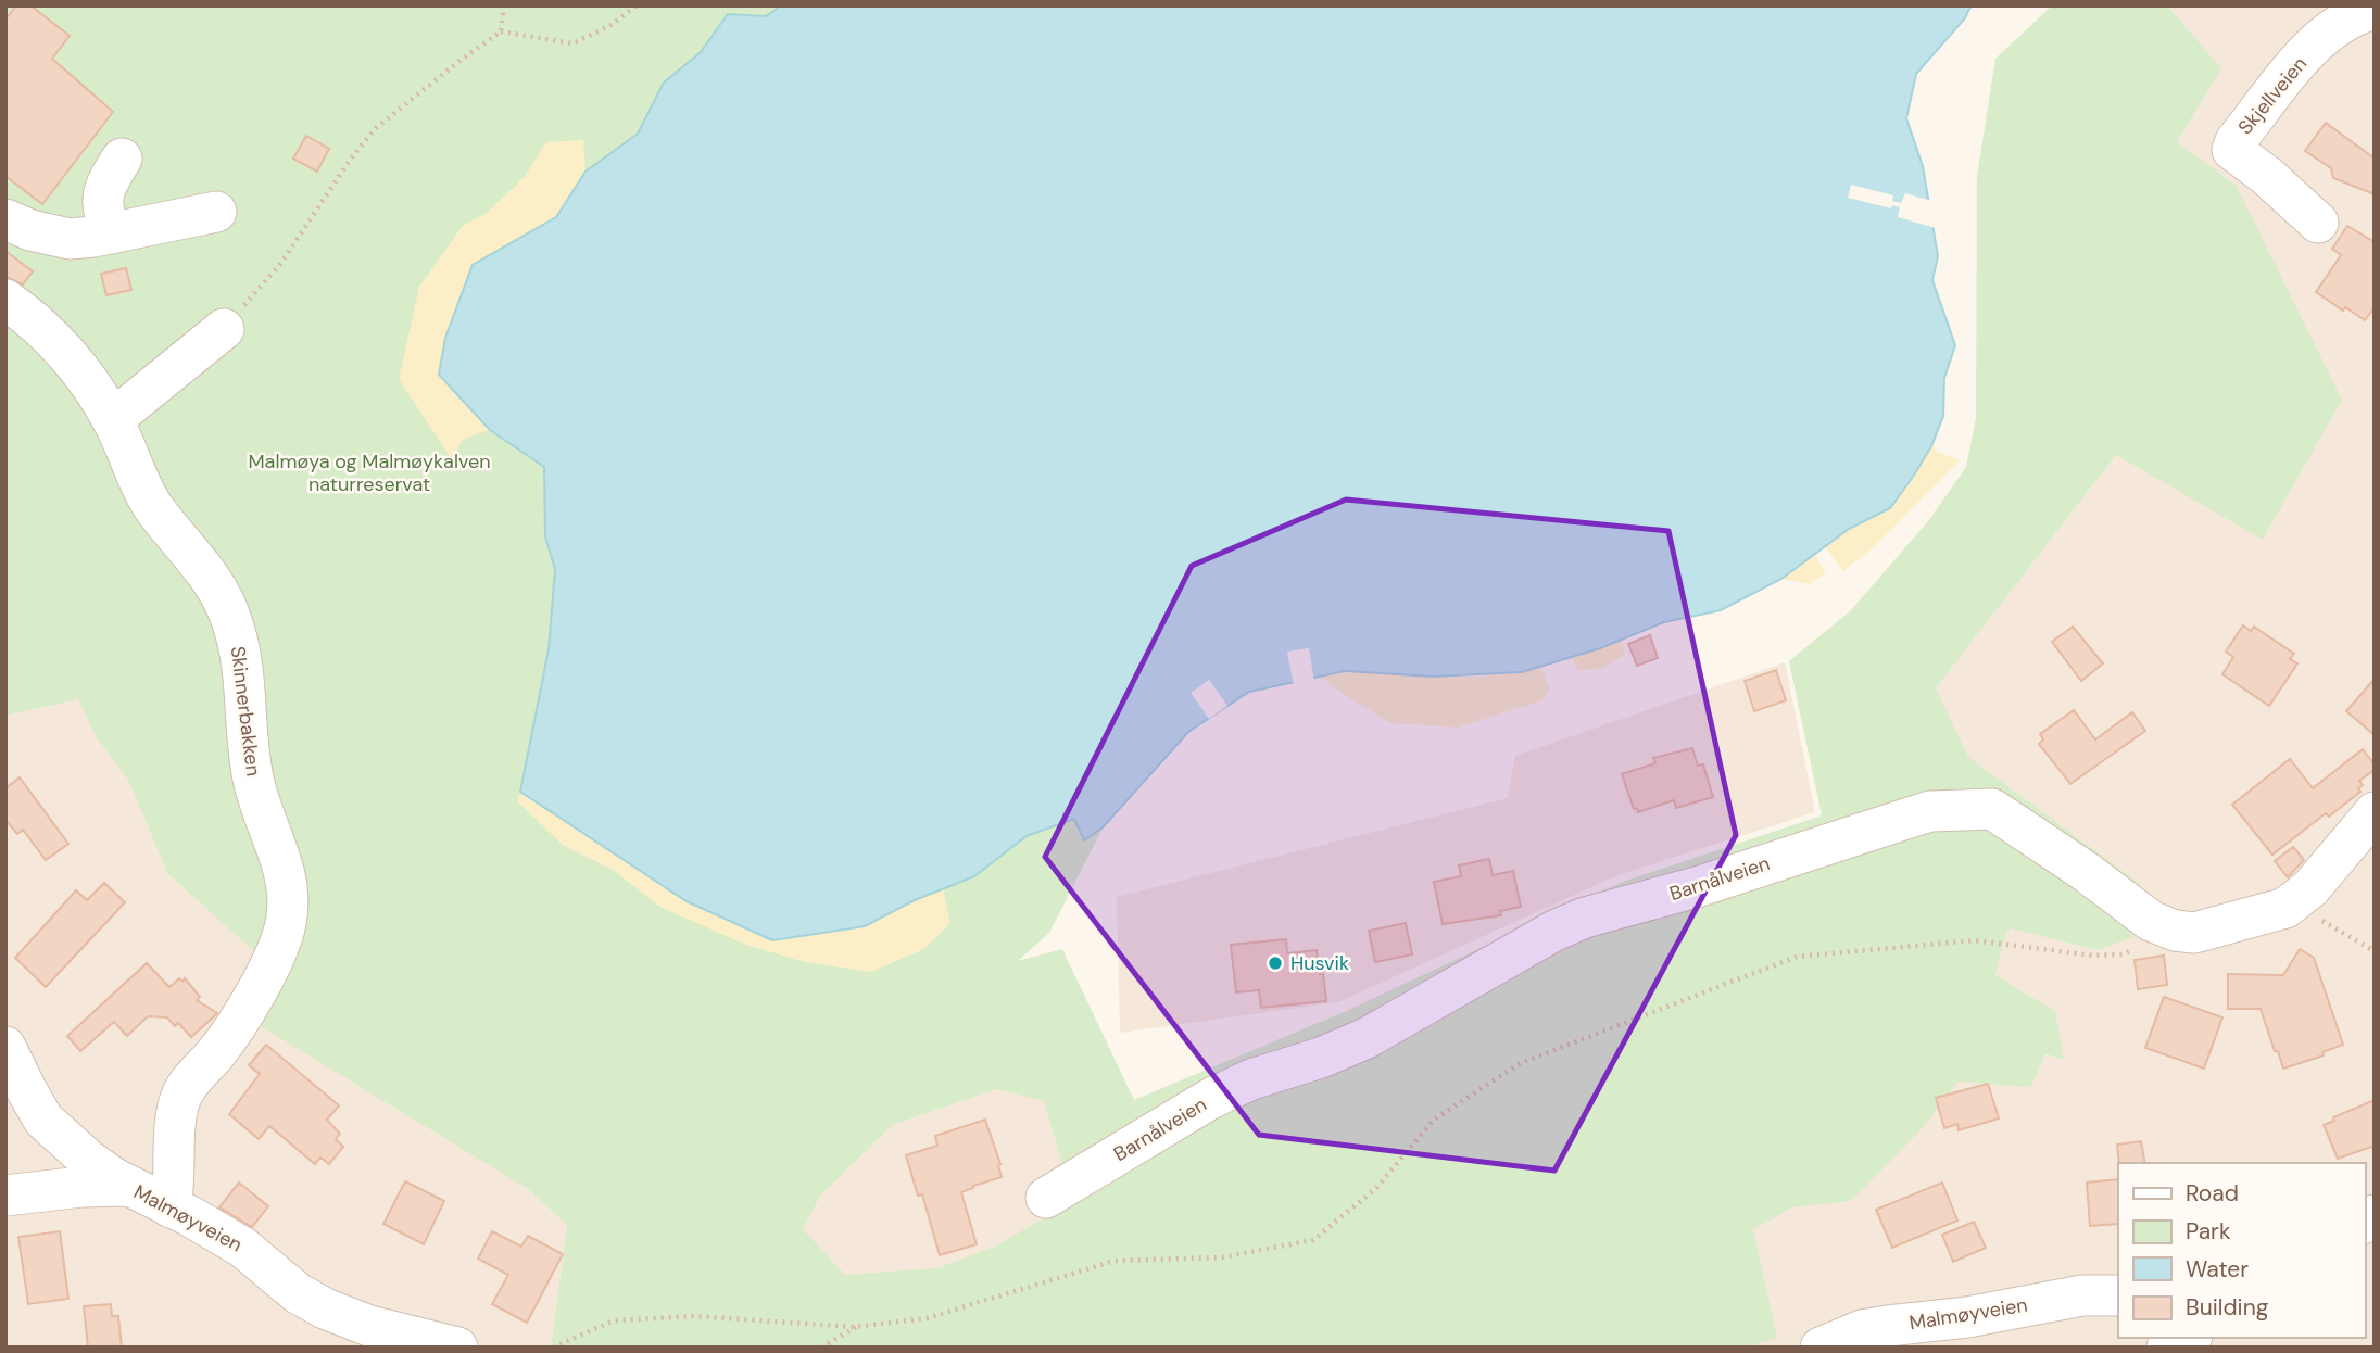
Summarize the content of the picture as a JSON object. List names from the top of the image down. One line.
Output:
{"streets":{"street":["Skjellveien","Skinnerbakken","Barnålveien","Malmøyveien"]},"crossings":[["Skinnerbakken","Malmøyveien"]],"parks":["Malmøya og Malmøykalven naturreservat"],"places":["Husvik"],"legend":["Road","Park","Water","Building"]}
